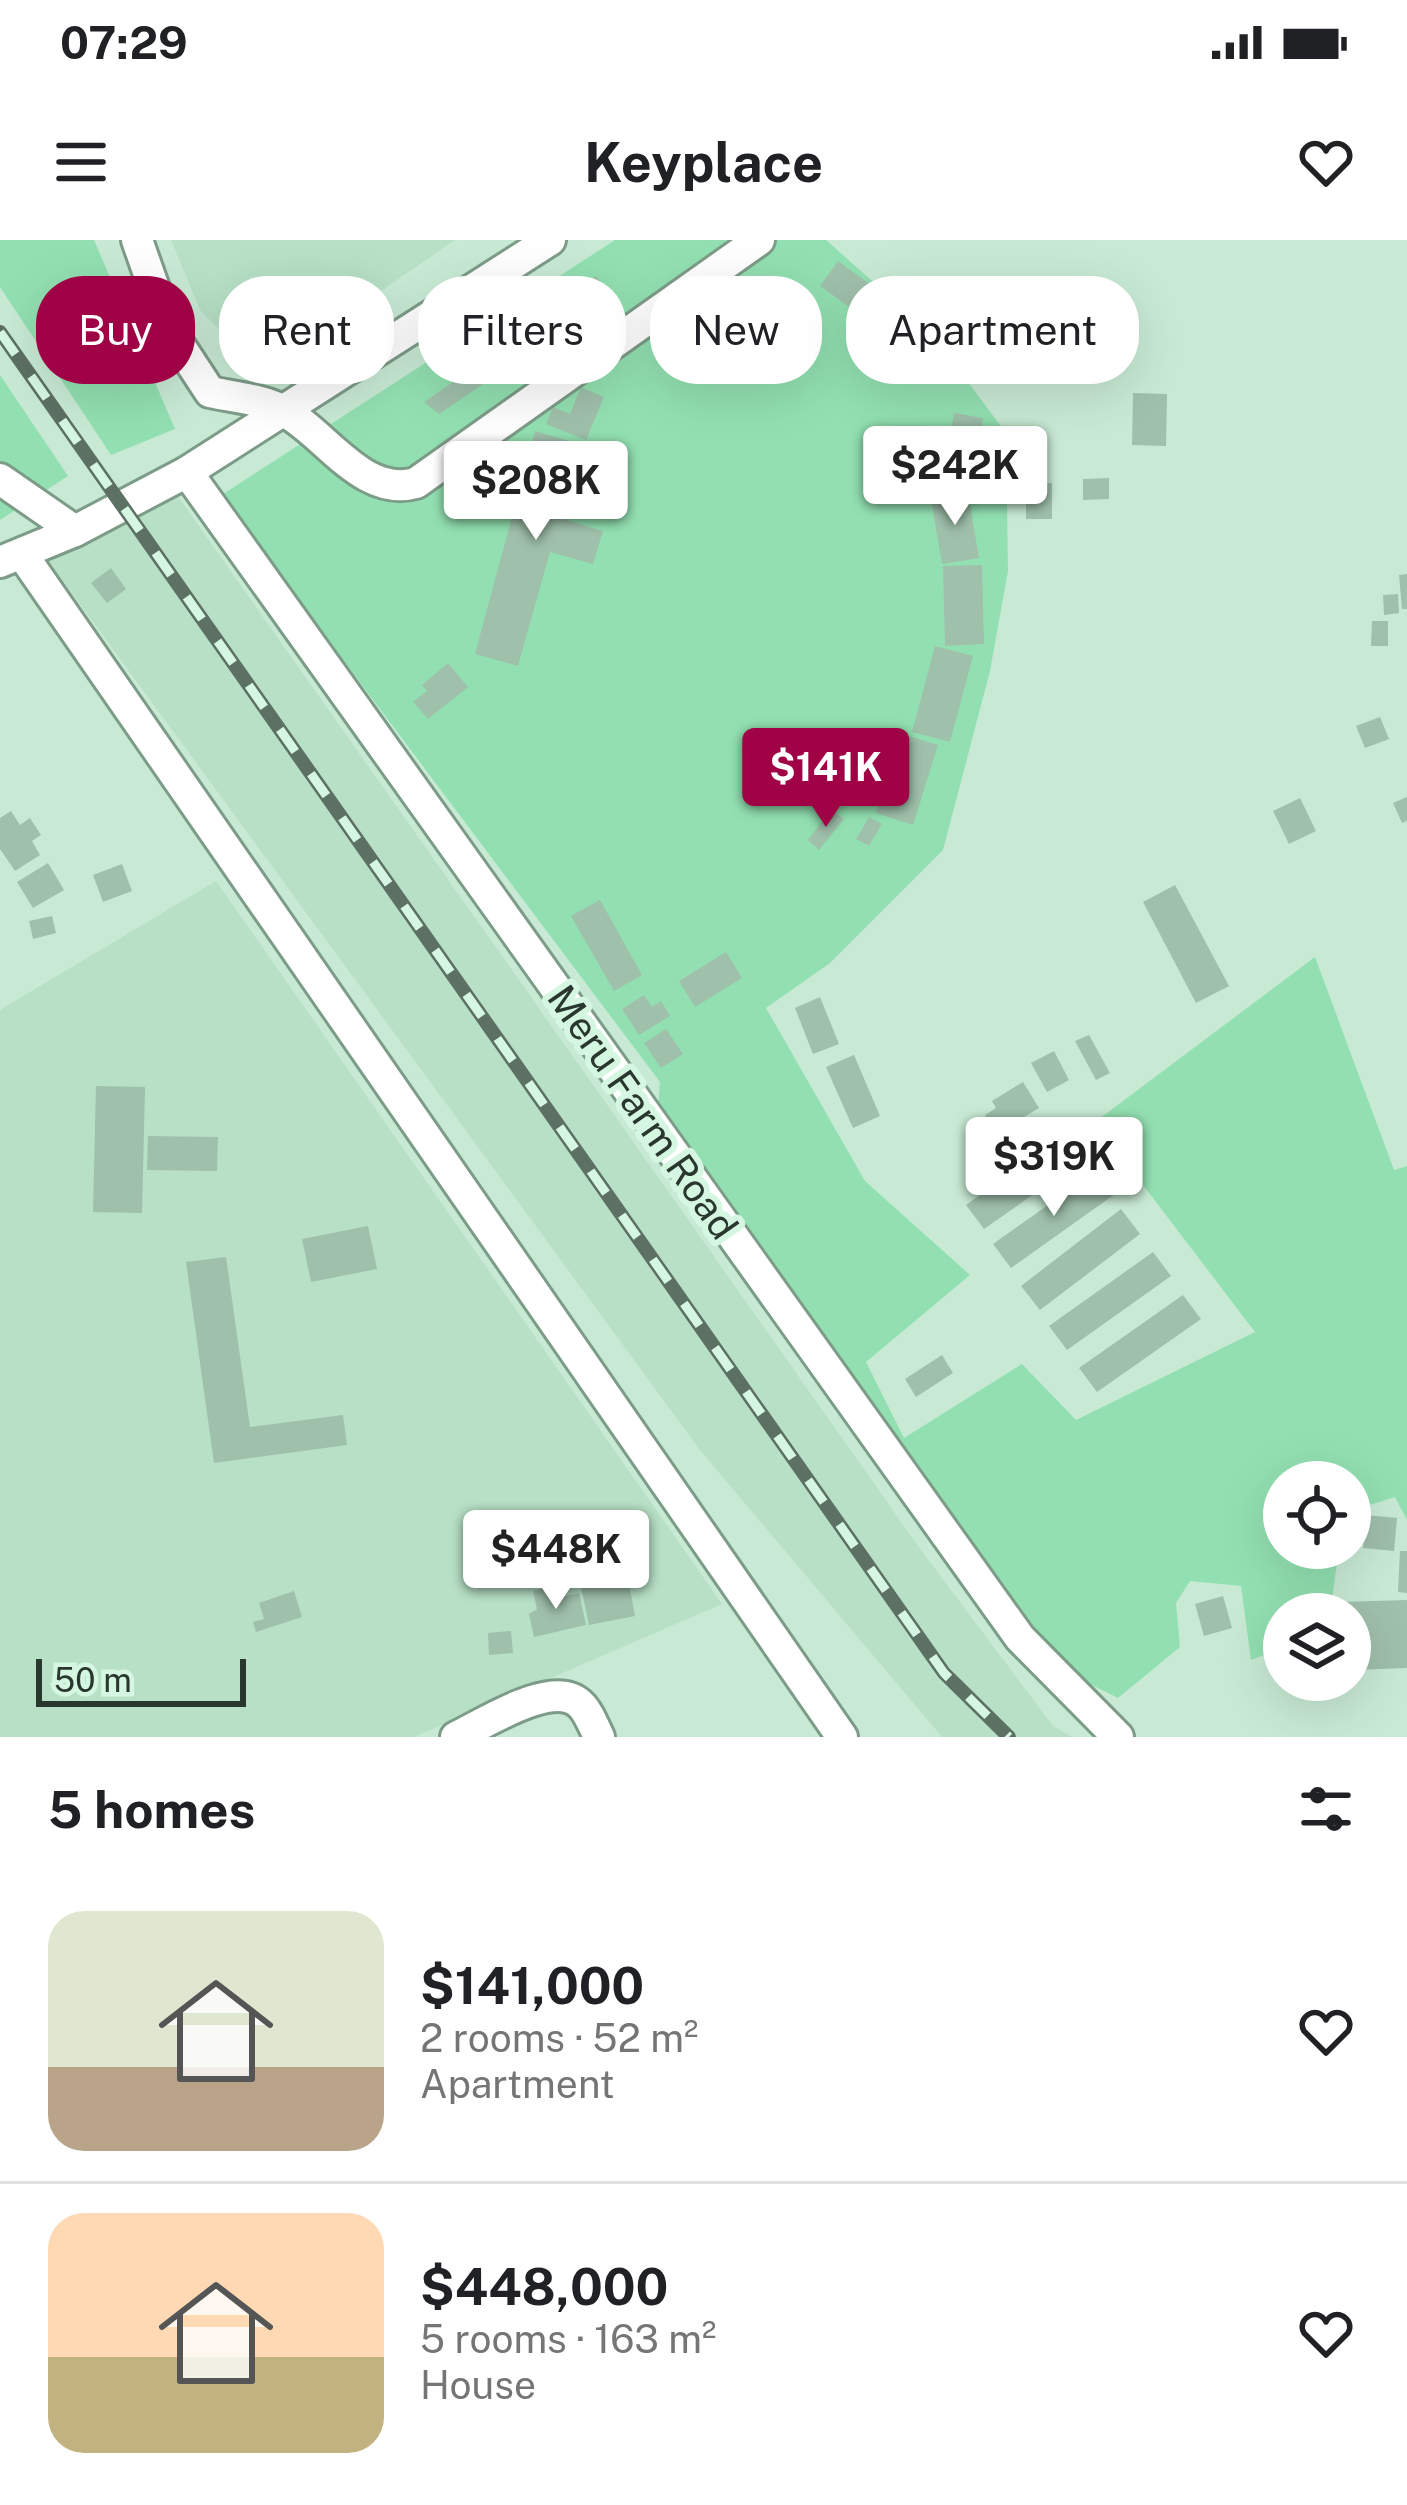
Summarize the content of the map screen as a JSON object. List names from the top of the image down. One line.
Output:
{"streets":{"street":["Meru Farm Road"]},"scale_bar":"50 m","page":{"status":"07:29","header":"Keyplace","chip":["Buy","Rent","Filters","New","Apartment"],"price":["$242K","$208K","$141K","$319K","$448K"],"scale":"50 m","heading":"5 homes","list":[{"name":"$141,000","note":"2 rooms · 52 m² · Apartment"},{"name":"$448,000","note":"5 rooms · 163 m² · House"}]}}
